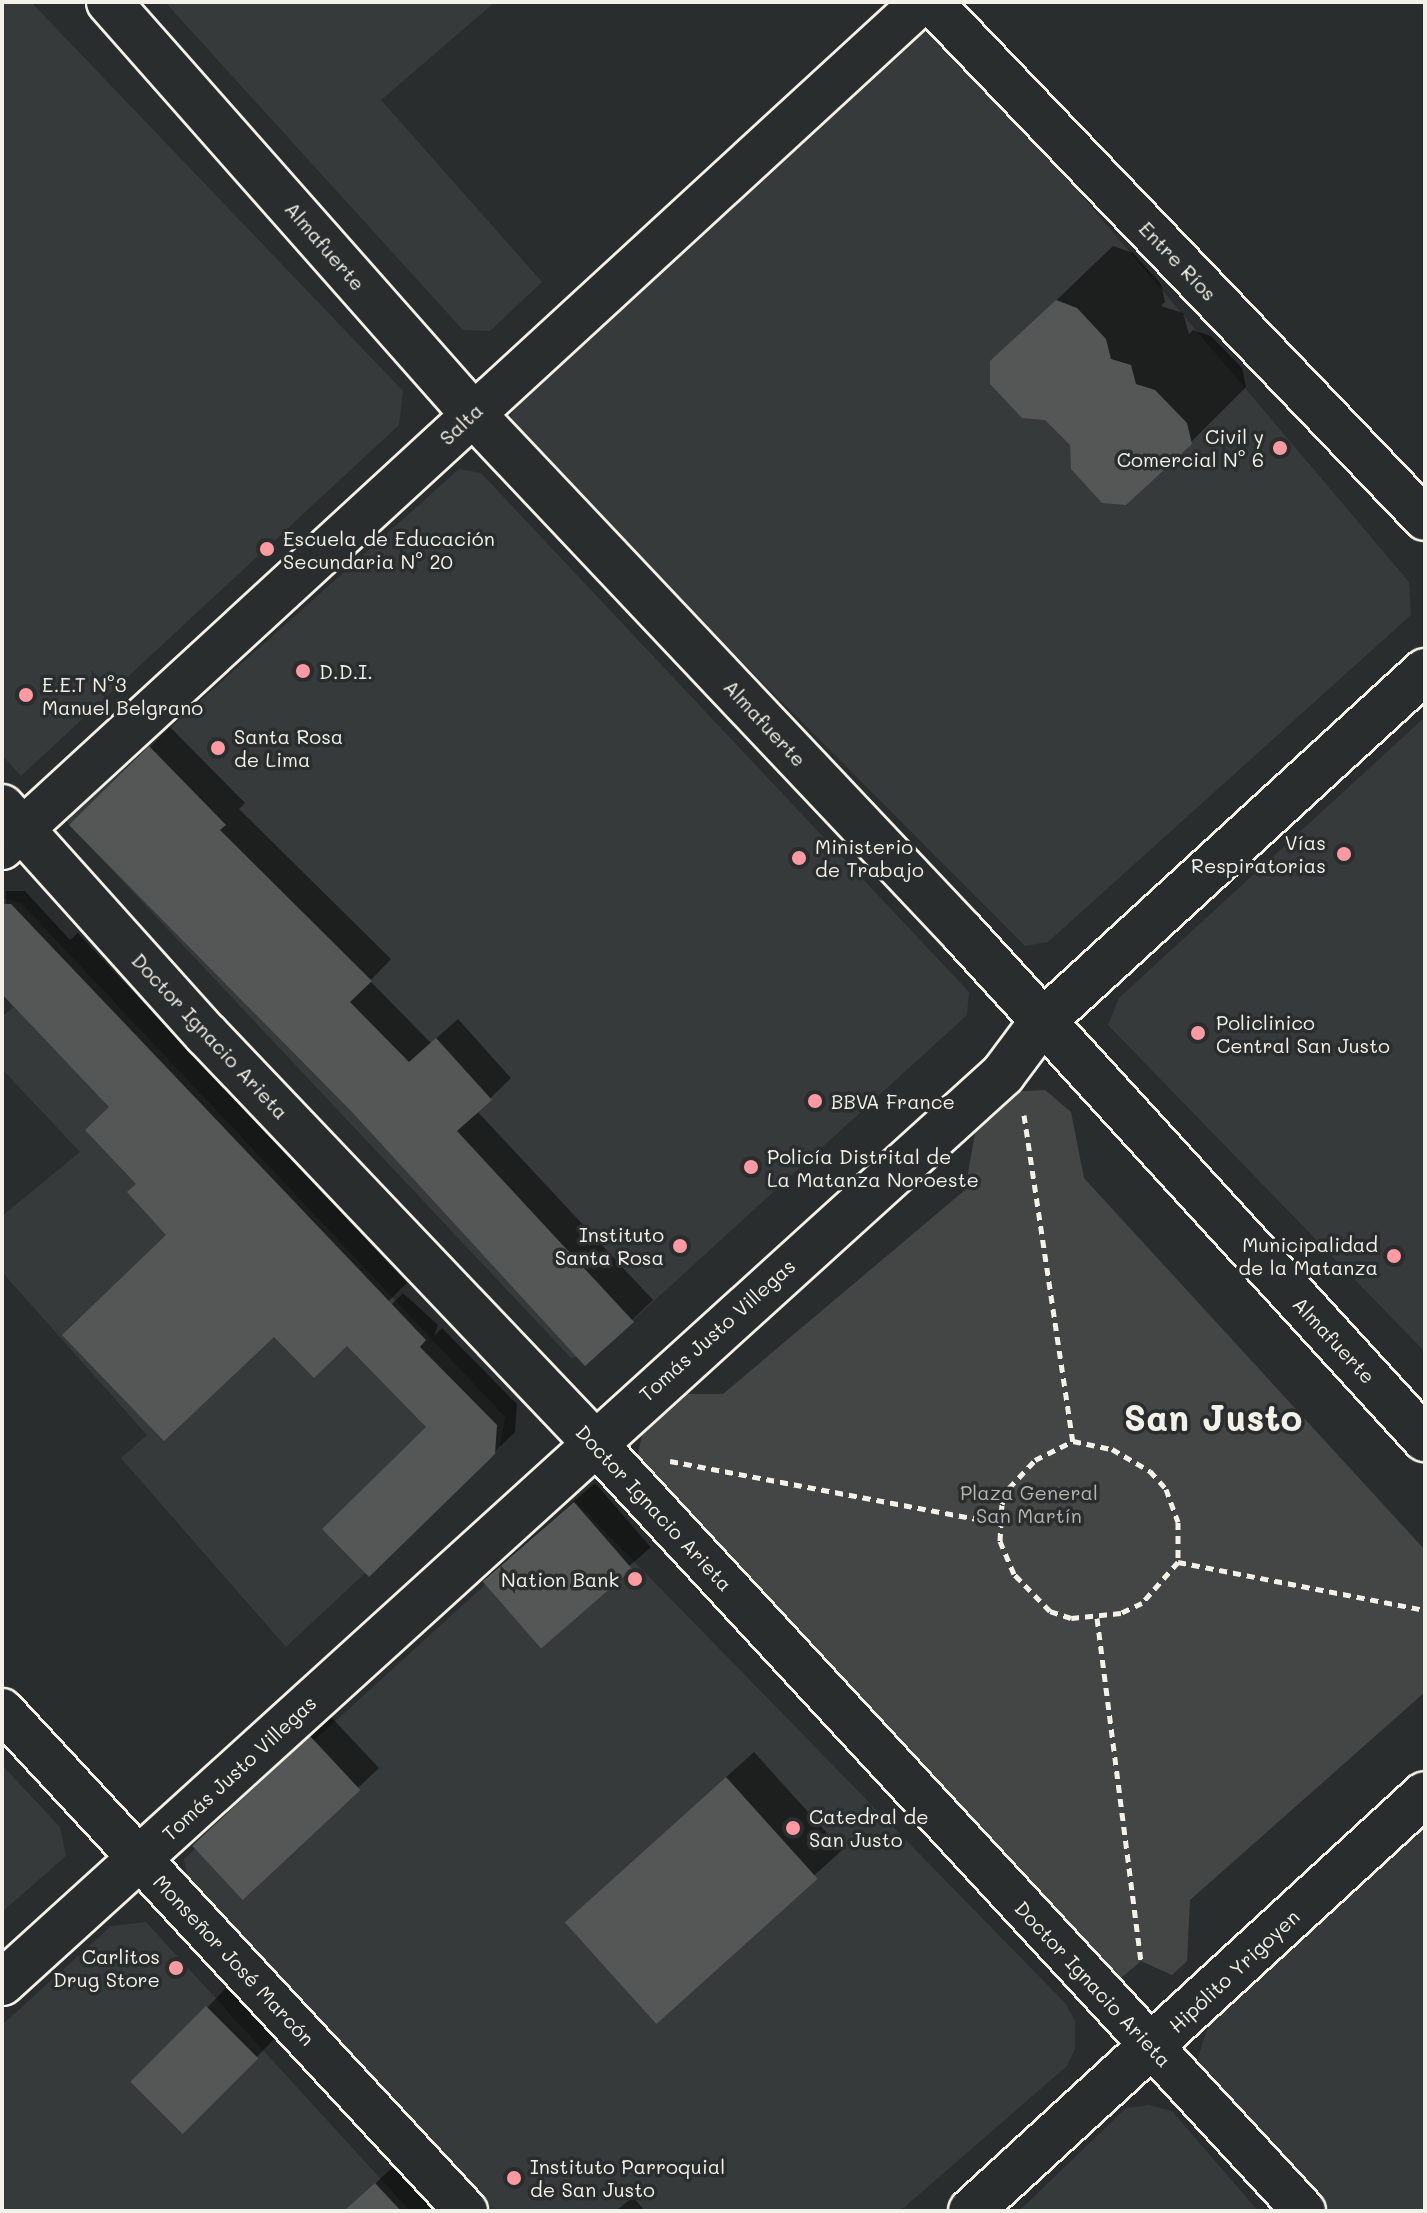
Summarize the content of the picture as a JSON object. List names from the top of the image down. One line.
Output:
{"streets":{"street":["Almafuerte","Entre Ríos","Salta","Doctor Ignacio Arieta","Tomás Justo Villegas","Monseñor José Marcón","Hipólito Yrigoyen"]},"crossings":[["Almafuerte","Salta"],["Almafuerte","Tomás Justo Villegas"],["Salta","Doctor Ignacio Arieta"],["Doctor Ignacio Arieta","Tomás Justo Villegas"],["Doctor Ignacio Arieta","Hipólito Yrigoyen"],["Tomás Justo Villegas","Monseñor José Marcón"]],"districts":["San Justo"],"parks":["Plaza General San Martín"],"places":["Civil y Comercial N° 6","Escuela de Educación Secundaria N° 20","D.D.I.","E.E.T N°3 Manuel Belgrano","Santa Rosa de Lima","Vías Respiratorias","Ministerio de Trabajo","Policlinico Central San Justo","BBVA France","Policía Distrital de La Matanza Noroeste","Instituto Santa Rosa","Municipalidad de la Matanza","Nation Bank","Catedral de San Justo","Carlitos Drug Store","Instituto Parroquial de San Justo"]}
